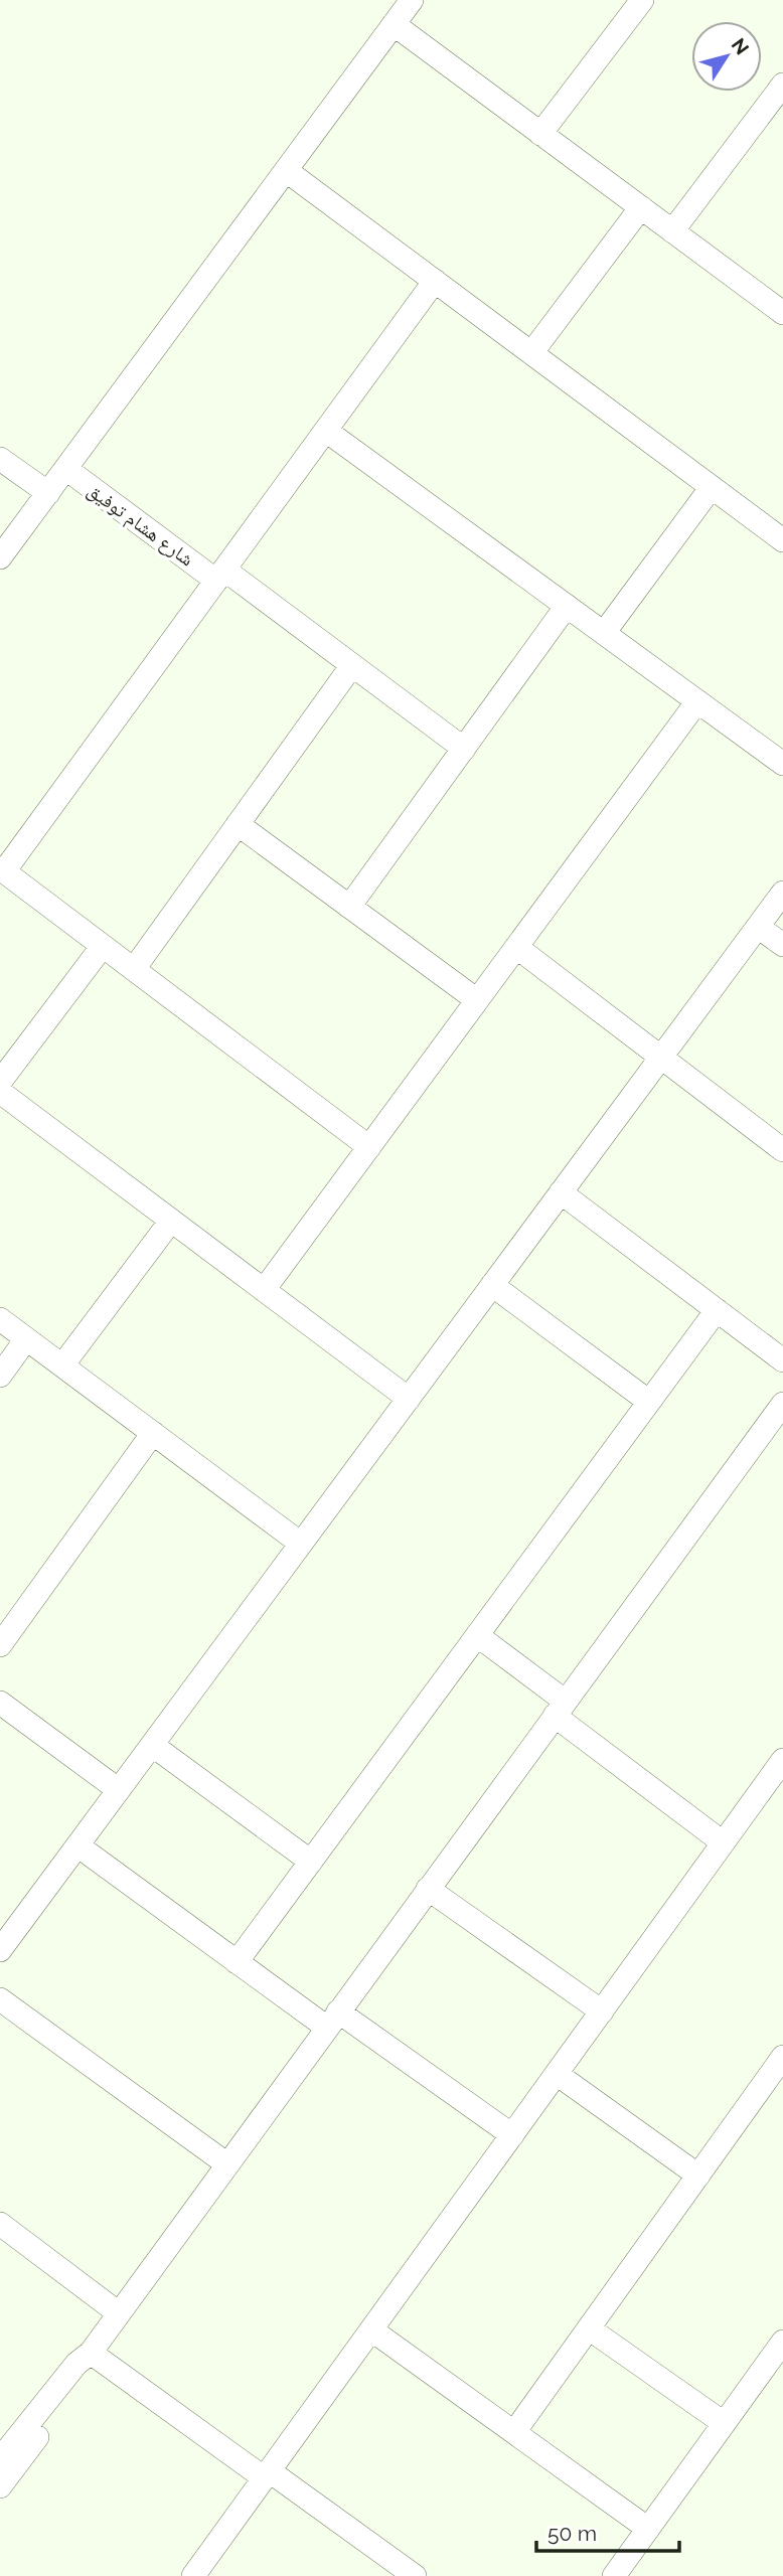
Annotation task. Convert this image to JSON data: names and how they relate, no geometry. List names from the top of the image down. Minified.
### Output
{"streets":{"street":["شارع هشام توفيق"]},"scale_bar":"50 m","north":"top right"}
